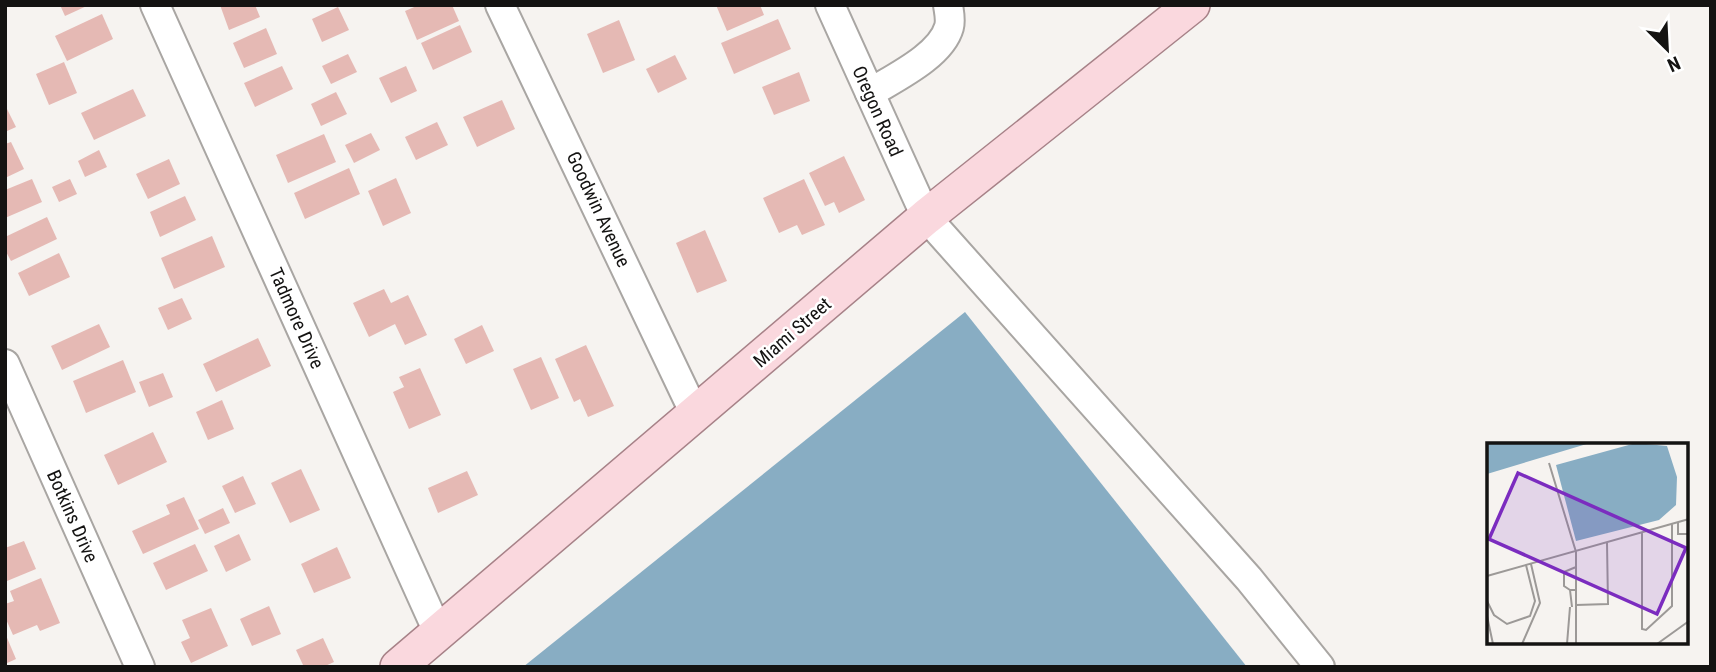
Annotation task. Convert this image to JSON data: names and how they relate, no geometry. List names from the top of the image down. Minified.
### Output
{"streets":{"main road":["Miami Street"],"street":["Oregon Road","Goodwin Avenue","Tadmore Drive","Botkins Drive"]},"crossings":[["Oregon Road","Miami Street"],["Goodwin Avenue","Miami Street"],["Tadmore Drive","Miami Street"]],"north":"bottom right"}
